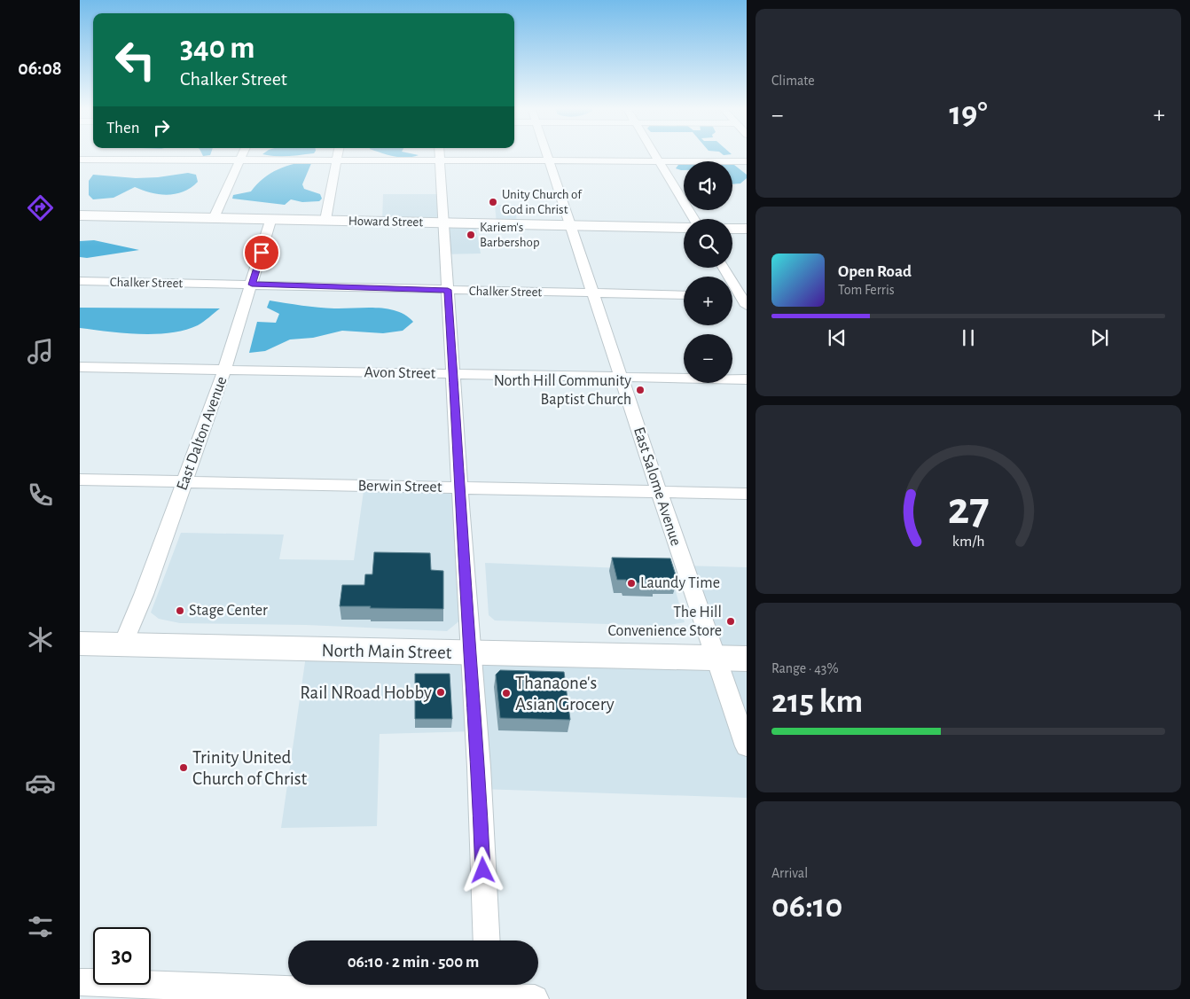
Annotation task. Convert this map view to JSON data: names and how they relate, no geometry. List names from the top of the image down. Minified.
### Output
{"streets":{"main road":["Howard Street","North Main Street"],"street":["Chalker Street","Avon Street","East Dalton Avenue","Berwin Street","East Salome Avenue"]},"crossings":[["Howard Street","East Dalton Avenue"],["Howard Street","East Salome Avenue"],["Chalker Street","East Dalton Avenue"],["Chalker Street","East Salome Avenue"],["Avon Street","East Dalton Avenue"],["Avon Street","East Salome Avenue"],["East Dalton Avenue","Berwin Street"],["East Dalton Avenue","North Main Street"],["Berwin Street","East Salome Avenue"],["East Salome Avenue","North Main Street"]],"places":["Unity Church of God in Christ","Kariem's Barbershop","North Hill Community Baptist Church","Laundy Time","Stage Center","The Hill Convenience Store","Rail NRoad Hobby","Thanaone's Asian Grocery","Trinity United Church of Christ"],"page":{"tabs":"06:08","tile":["Climate",["Range · 43%","215 km"],["Arrival","06:10"]],"turn":["340 m","Chalker Street"],"heat":["−","19°","+"],"then":"Then","map_buttons":["+","−"],"song":["Open Road","Tom Ferris"],"limit":"30","trip":"06:10 · 2 min · 500 m","gauge":["27","km/h"]}}
